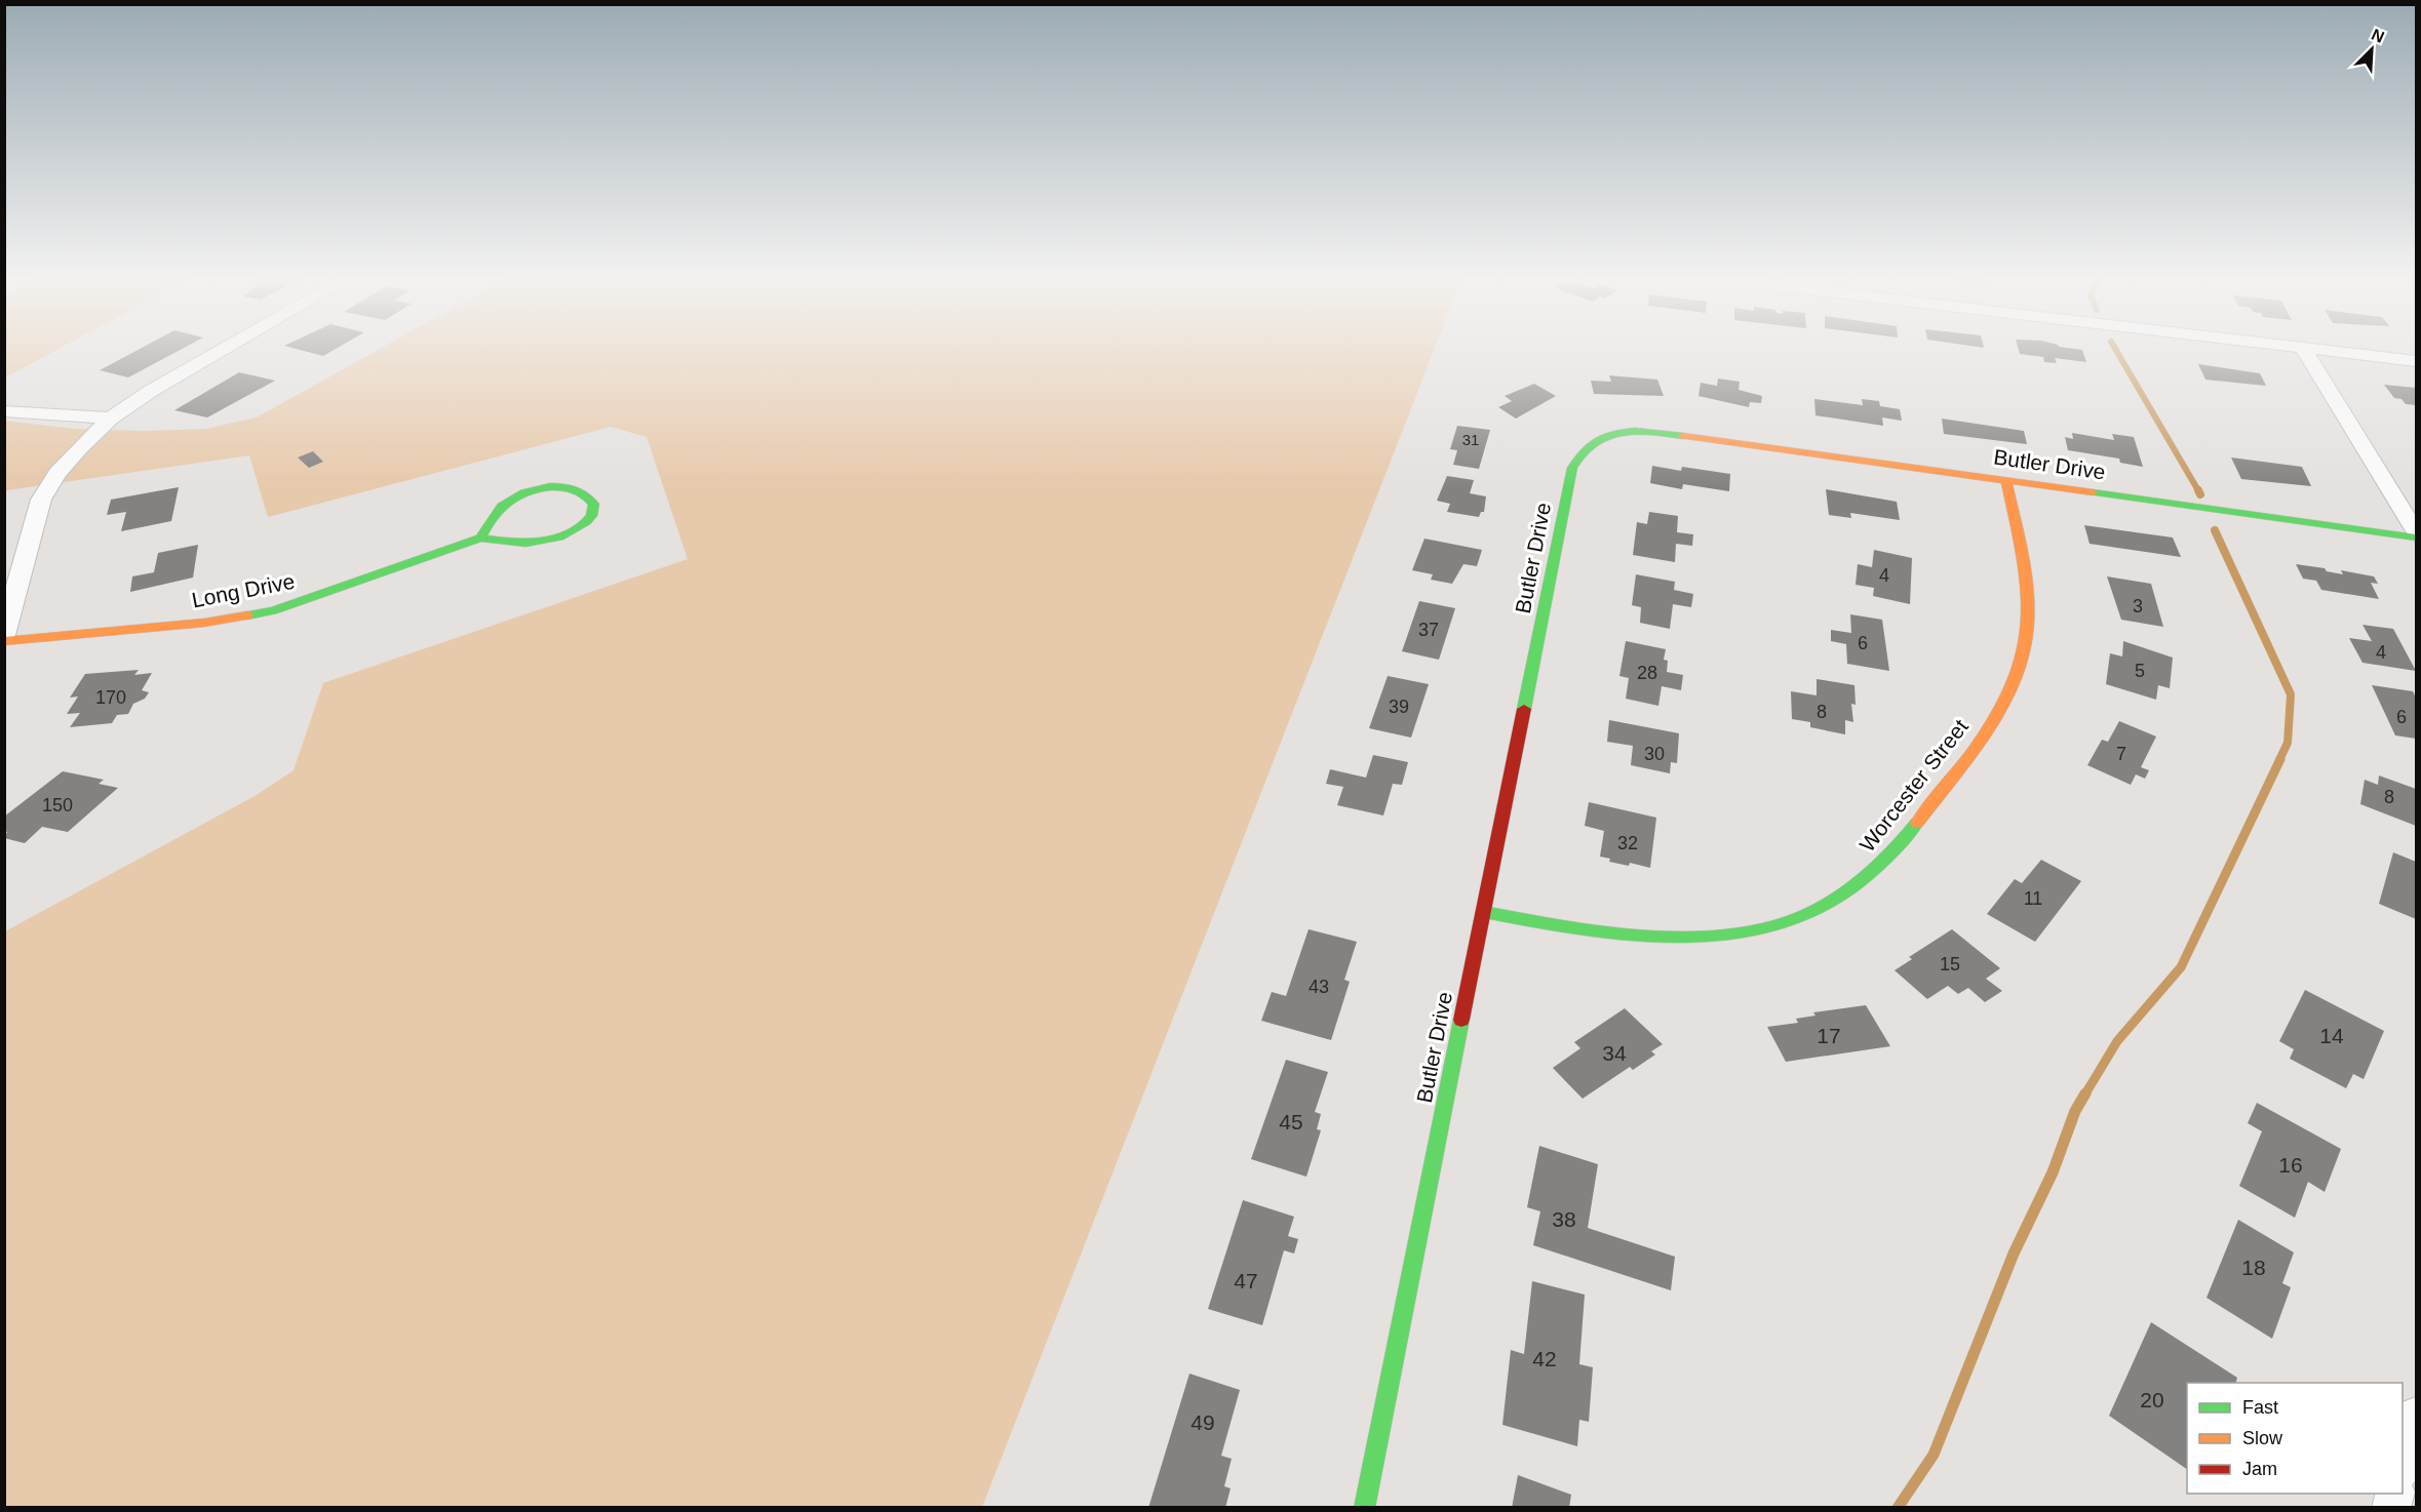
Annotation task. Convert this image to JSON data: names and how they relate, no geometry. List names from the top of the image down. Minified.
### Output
{"streets":{"street":["Butler Drive","Long Drive","Worcester Street"]},"crossings":[["Butler Drive","Worcester Street"]],"house_numbers":["31","4","3","37","6","4","5","28","170","39","8","6","30","7","8","150","32","11","15","43","17","14","34","45","16","38","18","47","42","20","49"],"legend":["Fast","Slow","Jam"],"north":"top right"}
